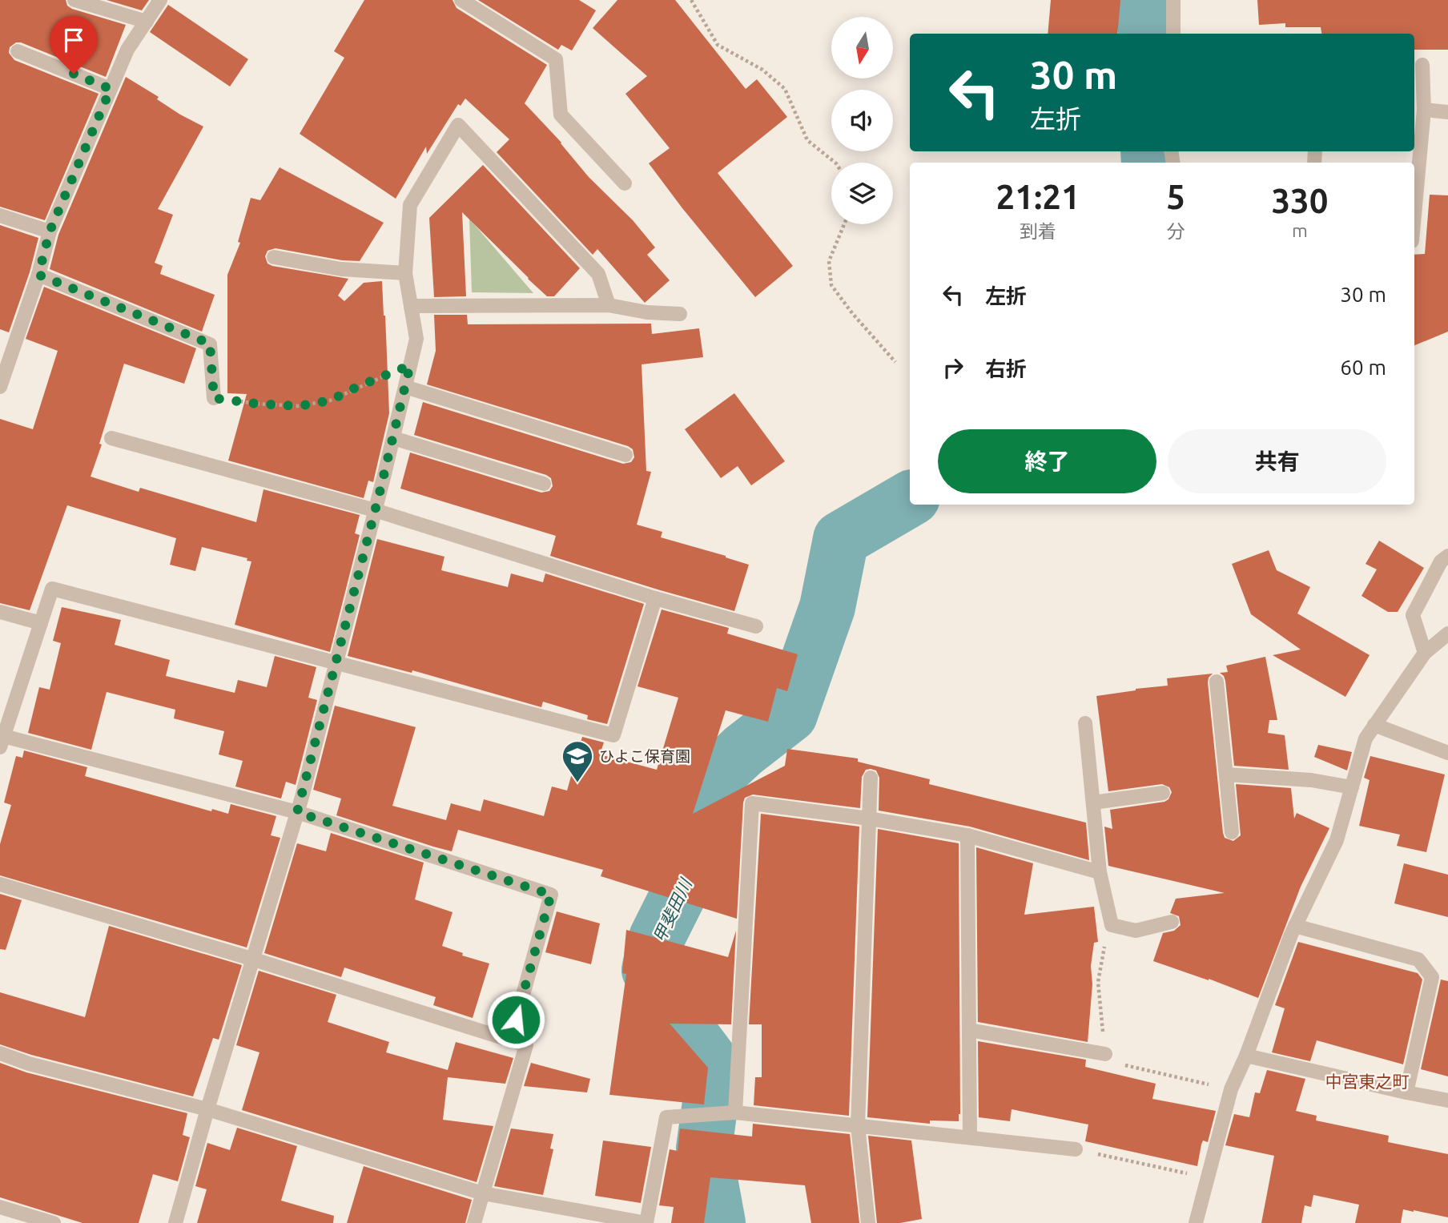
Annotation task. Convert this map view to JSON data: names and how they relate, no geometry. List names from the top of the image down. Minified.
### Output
{"districts":["中宮東之町"],"water":["甲斐田川"],"places":{"school or university":["ひよこ保育園"]},"north":"bottom","page":{"turn":["30 m","左折"],"eta":["21:21","到着","5","分","330","m"],"list":[{"name":"左折","value":"30 m"},{"name":"右折","value":"60 m"}],"buttons":["終了","共有"]}}
